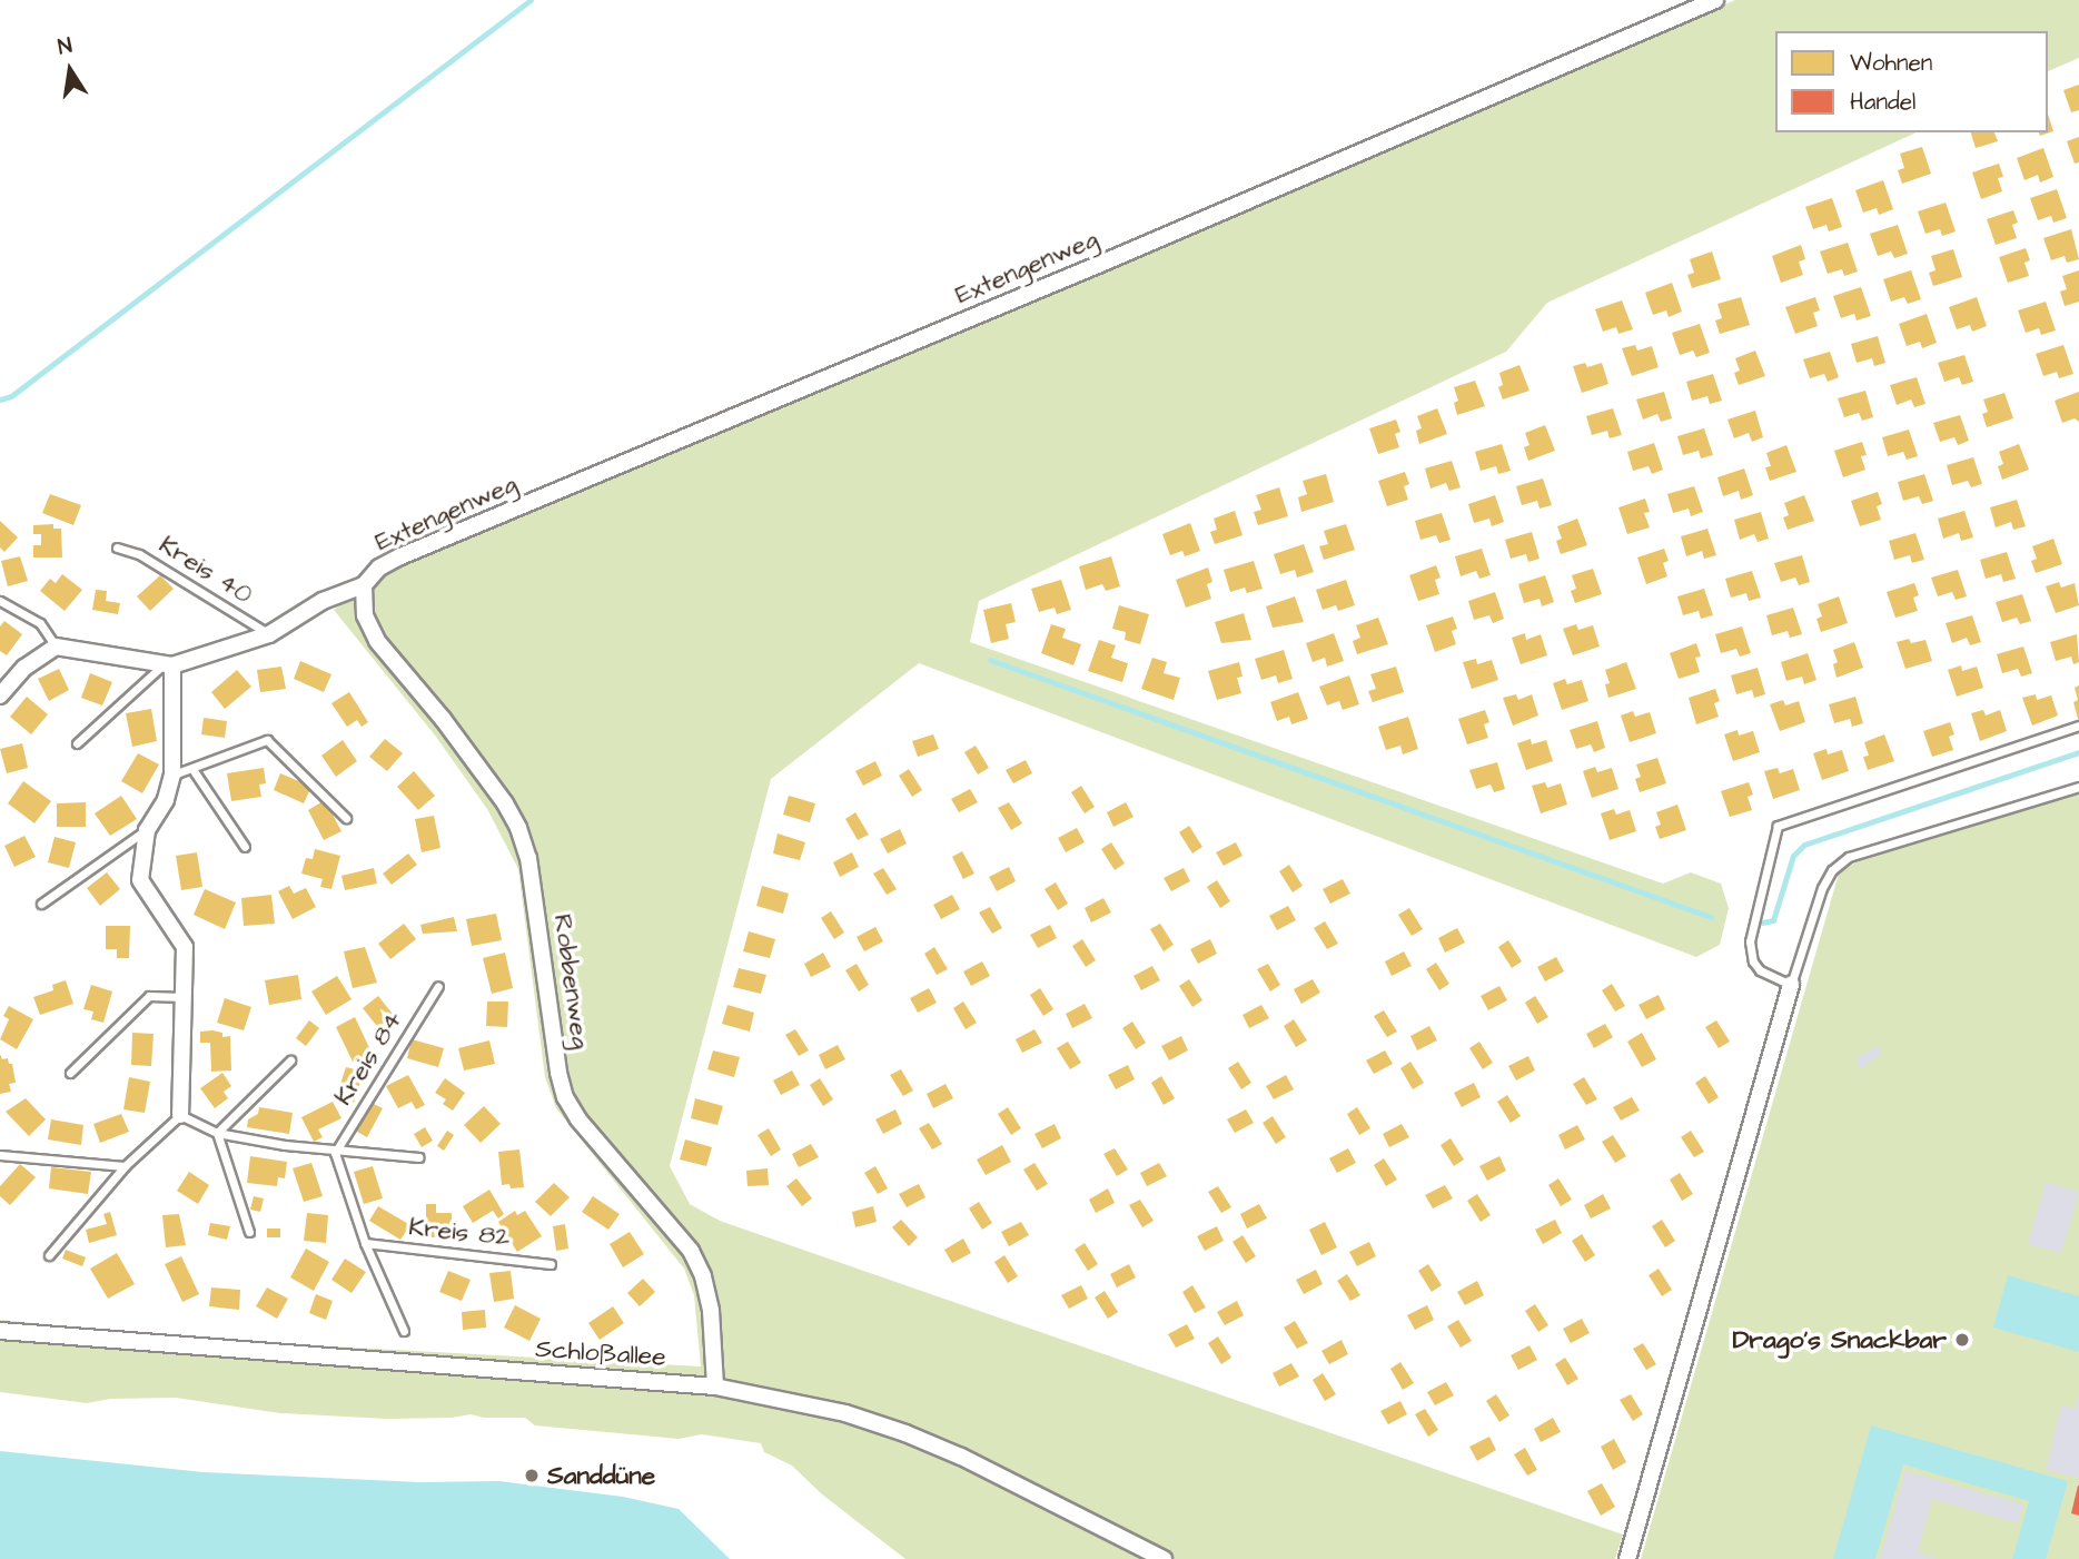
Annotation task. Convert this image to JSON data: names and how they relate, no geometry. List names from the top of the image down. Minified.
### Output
{"streets":{"street":["Extengenweg","Robbenweg","Schloßallee"],"lane":["Kreis 40","Kreis 84","Kreis 82"]},"crossings":[["Extengenweg","Kreis 40"],["Extengenweg","Robbenweg"],["Robbenweg","Schloßallee"]],"places":["Drago's Snackbar","Sanddüne"],"legend":["Wohnen","Handel"],"north":"top"}
